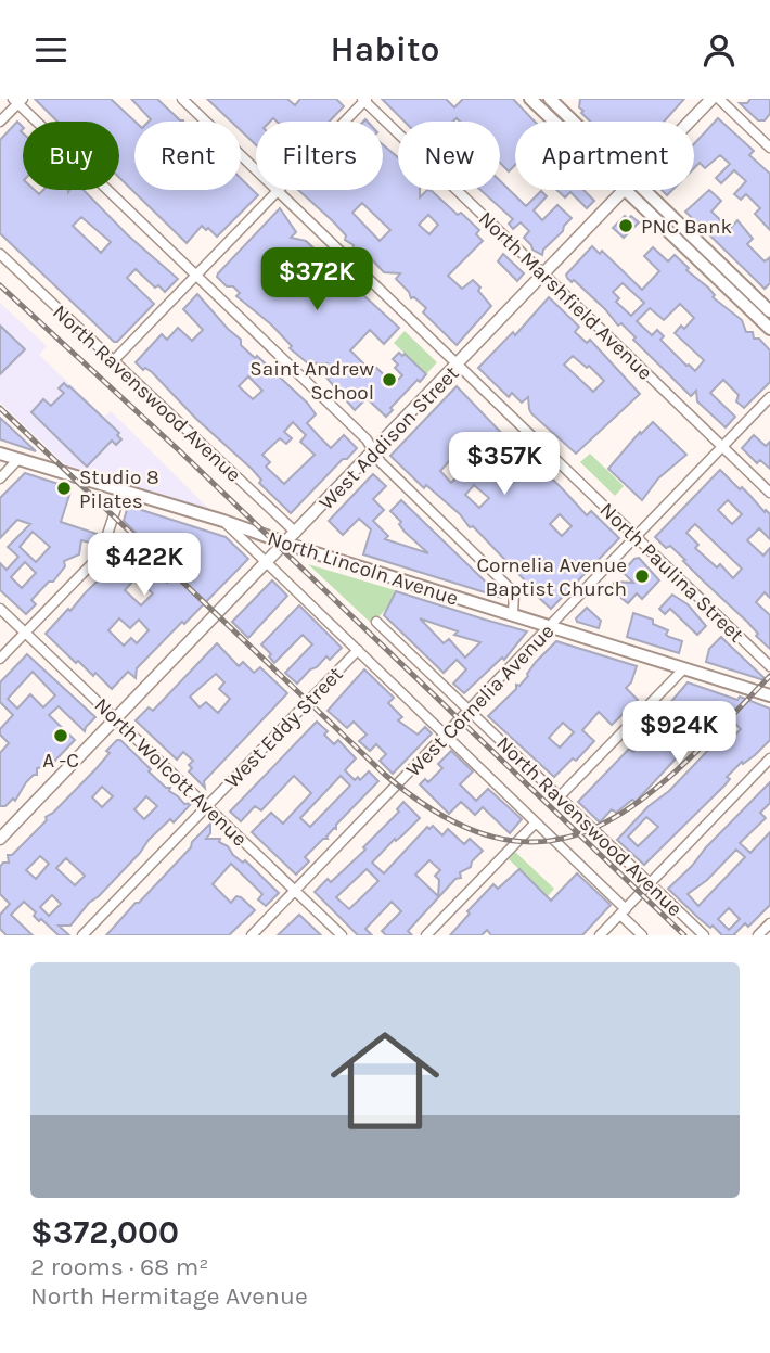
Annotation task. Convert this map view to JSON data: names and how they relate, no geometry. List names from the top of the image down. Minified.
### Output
{"streets":{"main road":["North Lincoln Avenue"],"street":["North Marshfield Avenue","North Ravenswood Avenue","West Addison Street","North Paulina Street","West Cornelia Avenue","West Eddy Street","North Wolcott Avenue"]},"crossings":[["North Marshfield Avenue","West Addison Street"],["North Marshfield Avenue","West Cornelia Avenue"],["North Ravenswood Avenue","West Addison Street"],["North Ravenswood Avenue","North Lincoln Avenue"],["North Ravenswood Avenue","West Cornelia Avenue"],["North Ravenswood Avenue","West Eddy Street"],["West Addison Street","North Lincoln Avenue"],["West Addison Street","North Paulina Street"],["West Addison Street","North Wolcott Avenue"],["North Lincoln Avenue","West Cornelia Avenue"],["North Paulina Street","West Cornelia Avenue"],["West Cornelia Avenue","North Wolcott Avenue"],["West Eddy Street","North Wolcott Avenue"]],"places":["PNC Bank","Saint Andrew School","Studio 8 Pilates","Cornelia Avenue Baptist Church","A -C"],"page":{"header":"Habito","chip":["Buy","Rent","Filters","New","Apartment"],"price":["$372K","$357K","$422K","$924K"],"list":[{"name":"$372,000","note":"2 rooms · 68 m² · North Hermitage Avenue"}]}}
